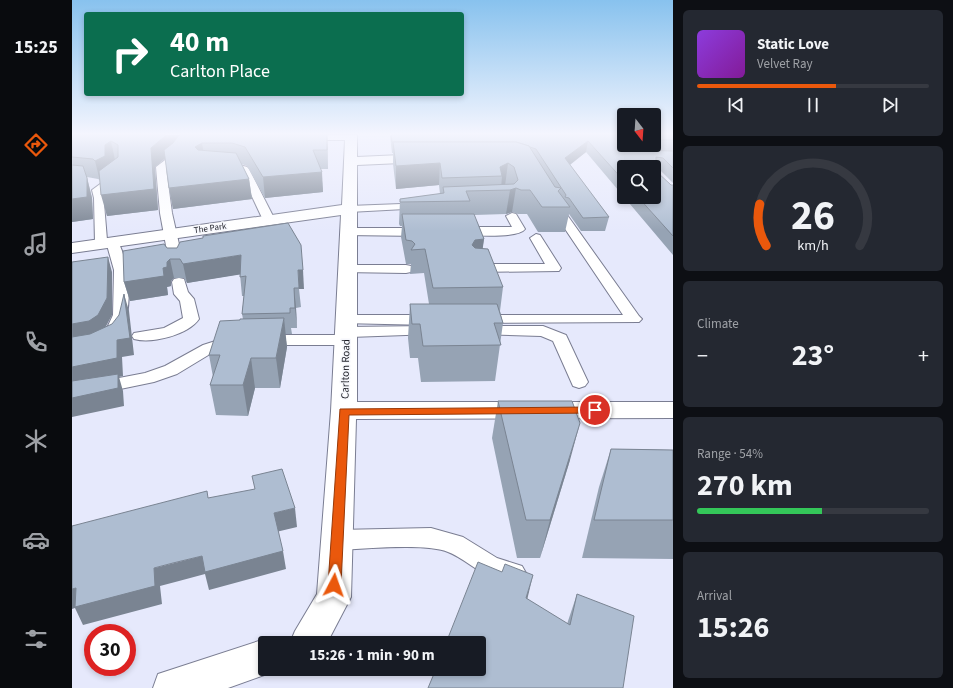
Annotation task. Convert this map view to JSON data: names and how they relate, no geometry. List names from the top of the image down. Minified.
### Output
{"streets":{"street":["The Park","Carlton Road"]},"crossings":[["The Park","Carlton Road"]],"north":"bottom","page":{"tabs":"15:25","turn":["40 m","Carlton Place"],"song":["Static Love","Velvet Ray"],"tile":["Climate",["Range · 54%","270 km"],["Arrival","15:26"]],"heat":["−","23°","+"],"limit":"30","trip":"15:26 · 1 min · 90 m","gauge":["26","km/h"]}}
